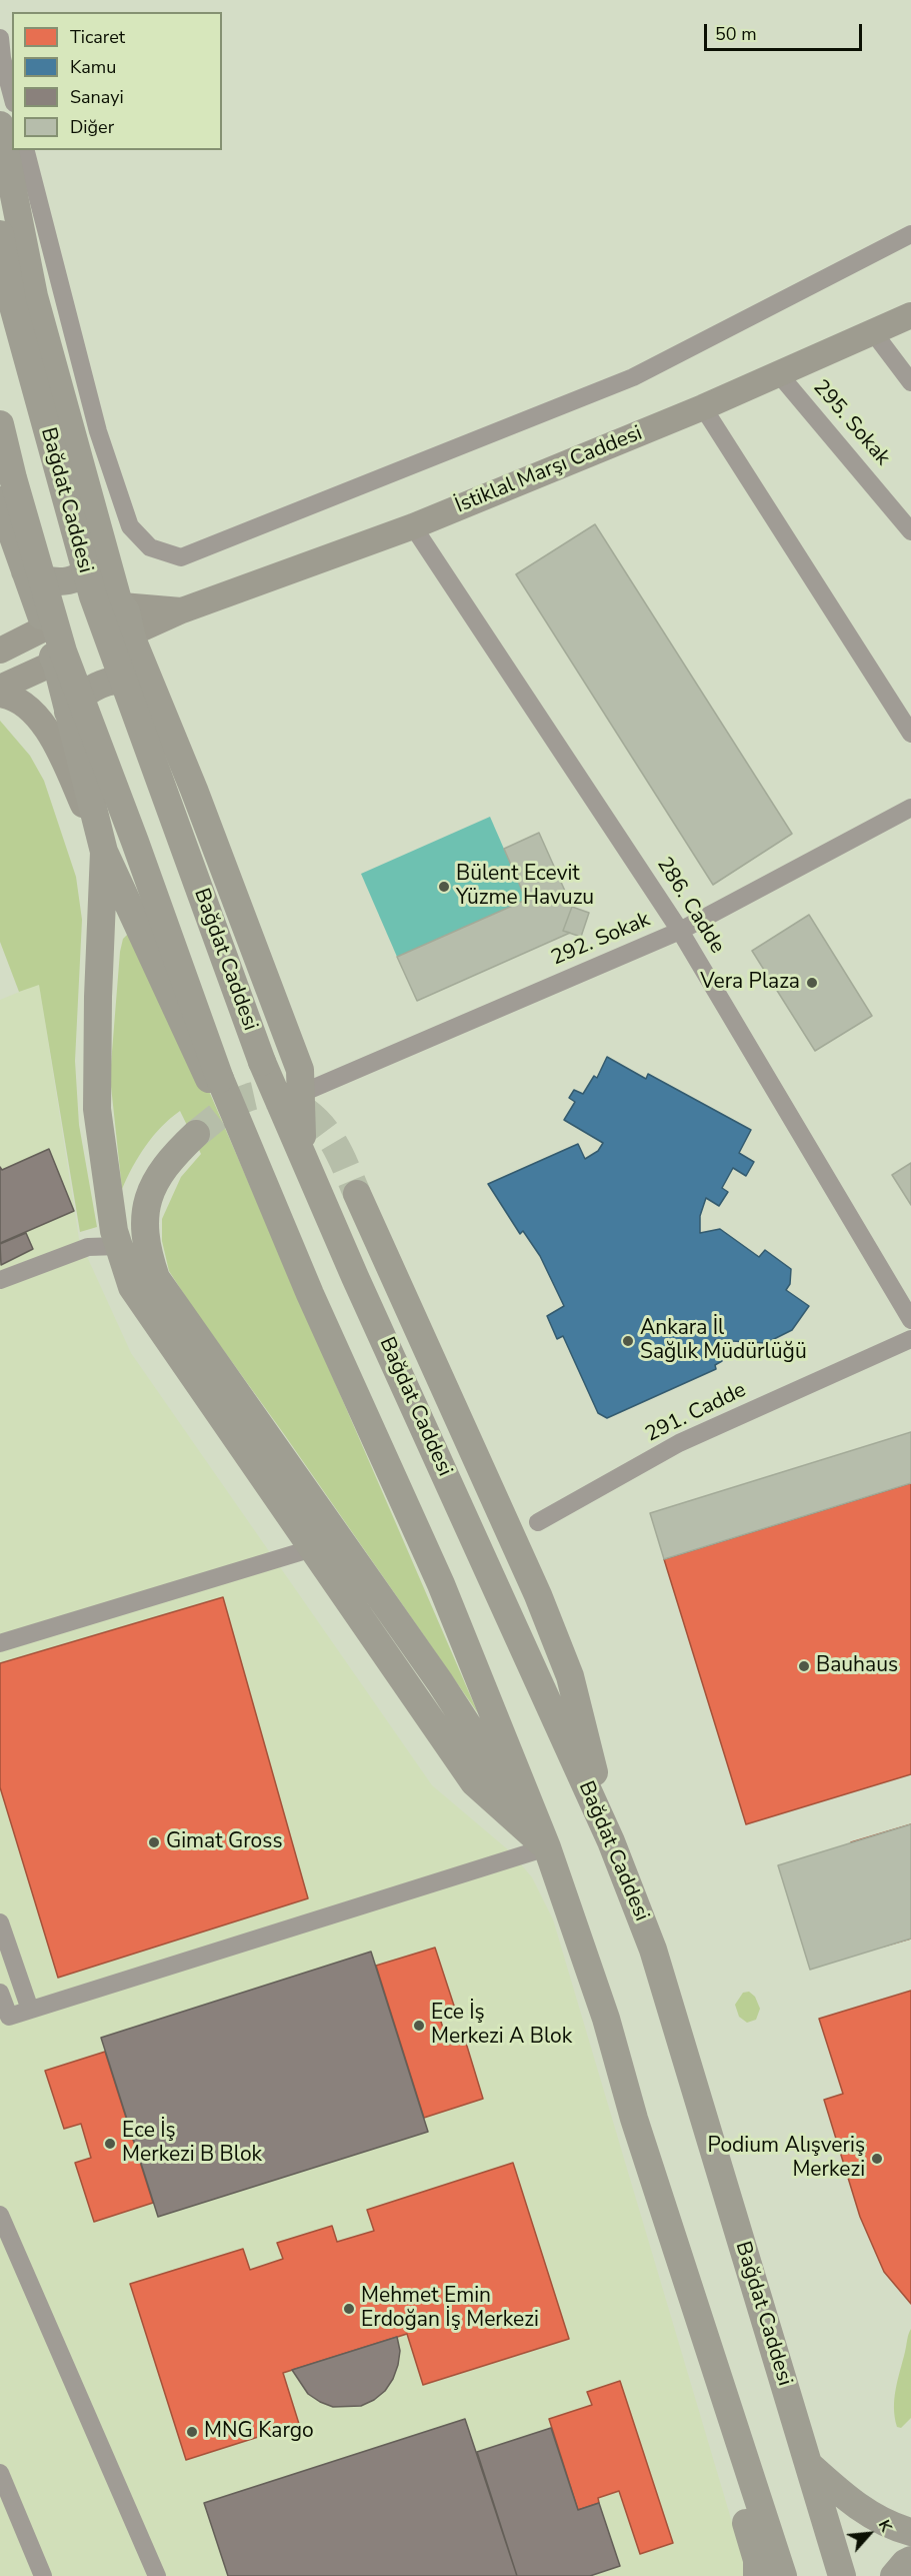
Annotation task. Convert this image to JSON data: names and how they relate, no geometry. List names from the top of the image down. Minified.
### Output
{"streets":{"main road":["İstiklal Marşı Caddesi","Bağdat Caddesi"],"street":["295. Sokak","286. Cadde","292. Sokak","291. Cadde"]},"crossings":[["295. Sokak","İstiklal Marşı Caddesi"],["İstiklal Marşı Caddesi","286. Cadde"],["286. Cadde","292. Sokak"]],"places":["Bülent Ecevit Yüzme Havuzu","Vera Plaza","Ankara İl Sağlık Müdürlüğü","Bauhaus","Gimat Gross","Ece İş Merkezi A Blok","Ece İş Merkezi B Blok","Podium Alışveriş Merkezi","Mehmet Emin Erdoğan İş Merkezi","MNG Kargo"],"legend":["Ticaret","Kamu","Sanayi","Diğer"],"scale_bar":"50 m","north":"top right"}
